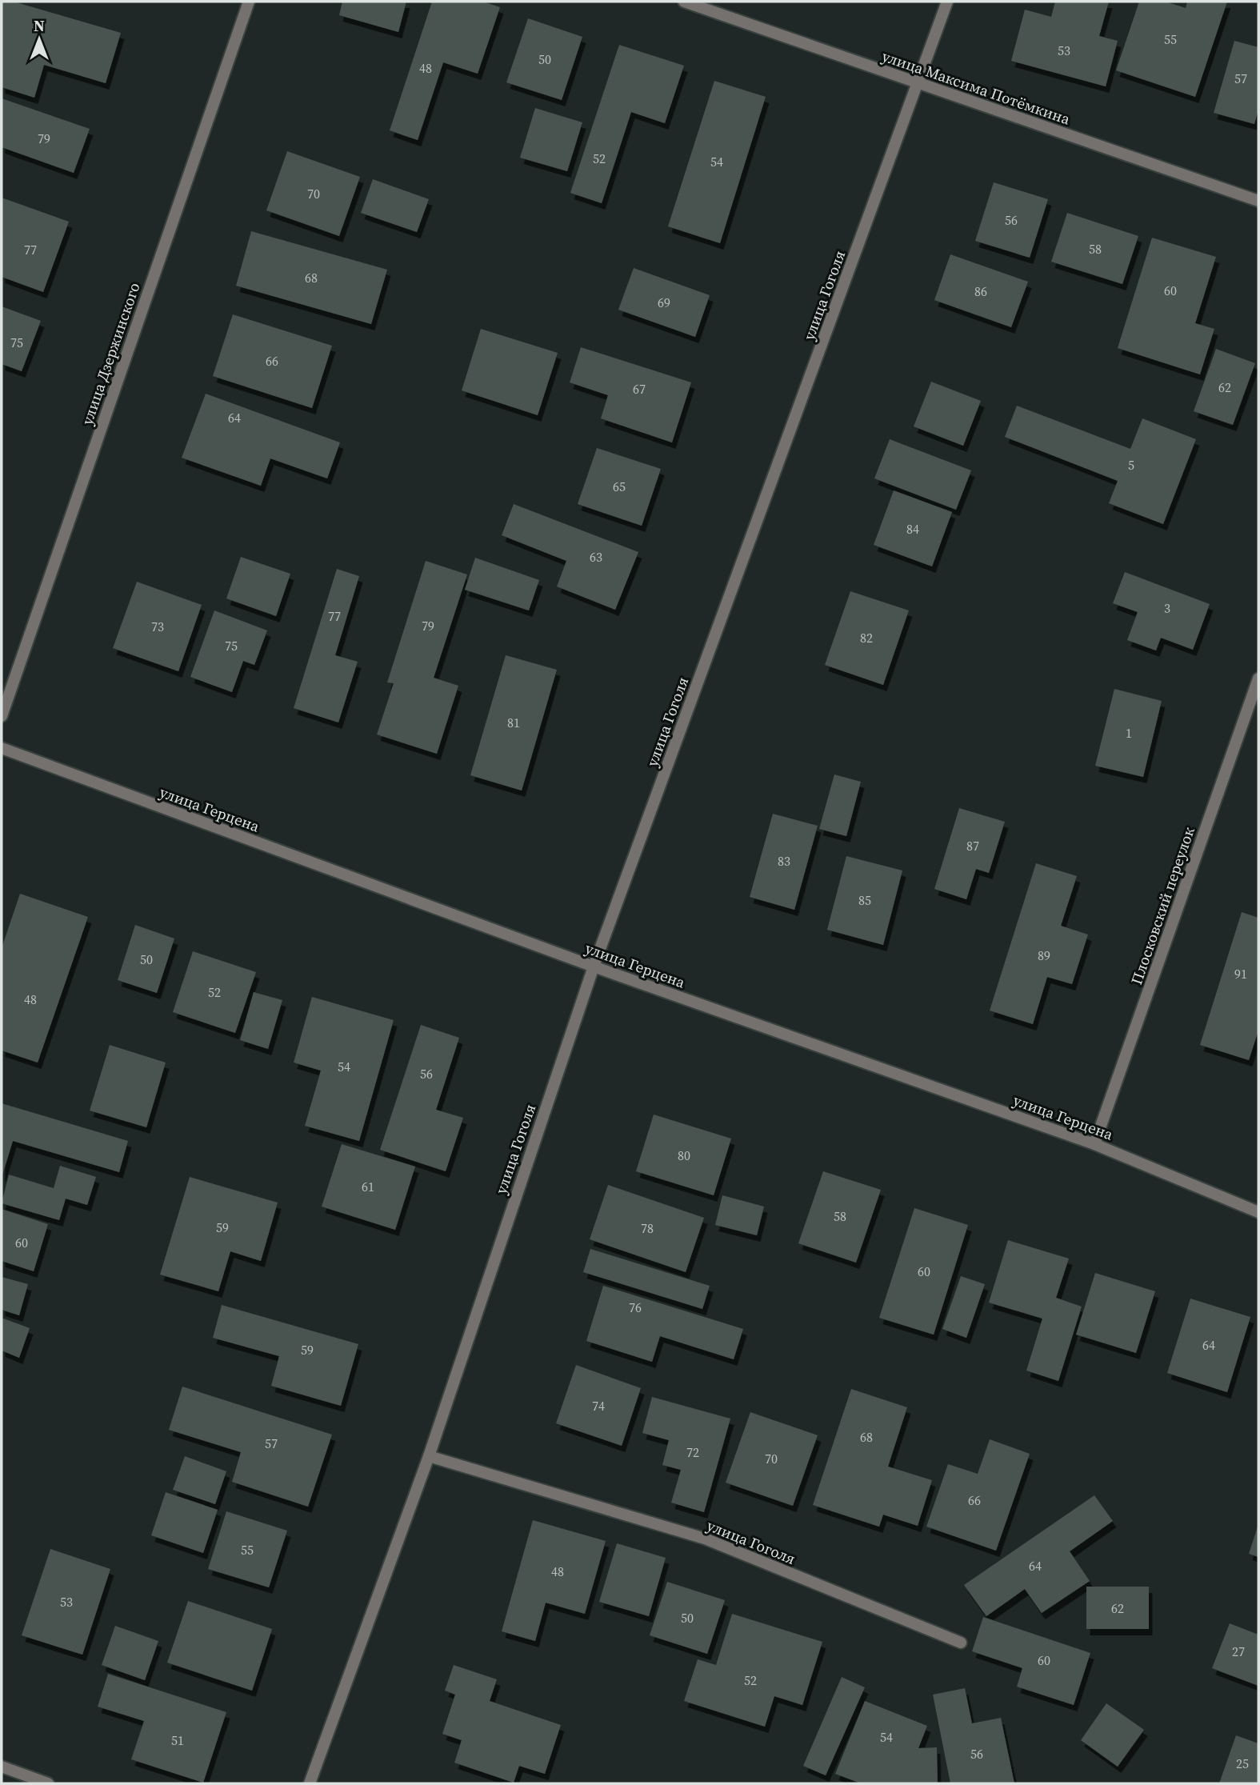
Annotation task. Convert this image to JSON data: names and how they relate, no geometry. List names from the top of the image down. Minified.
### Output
{"streets":{"street":["улица Максима Потёмкина","улица Гоголя","улица Дзержинского","улица Герцена","Плосковский переулок"]},"crossings":[["улица Максима Потёмкина","улица Гоголя"],["улица Гоголя","улица Герцена"],["улица Герцена","Плосковский переулок"]],"house_numbers":["55","53","50","48","57","79","52","54","70","56","58","77","68","60","86","69","75","66","62","67","64","5","65","84","63","3","77","79","73","82","75","81","1","87","83","85","89","50","91","52","48","54","56","80","61","58","59","78","60","60","76","64","59","74","68","57","72","70","66","55","64","48","53","62","50","27","60","52","54","51","56","25"],"north":"top"}
